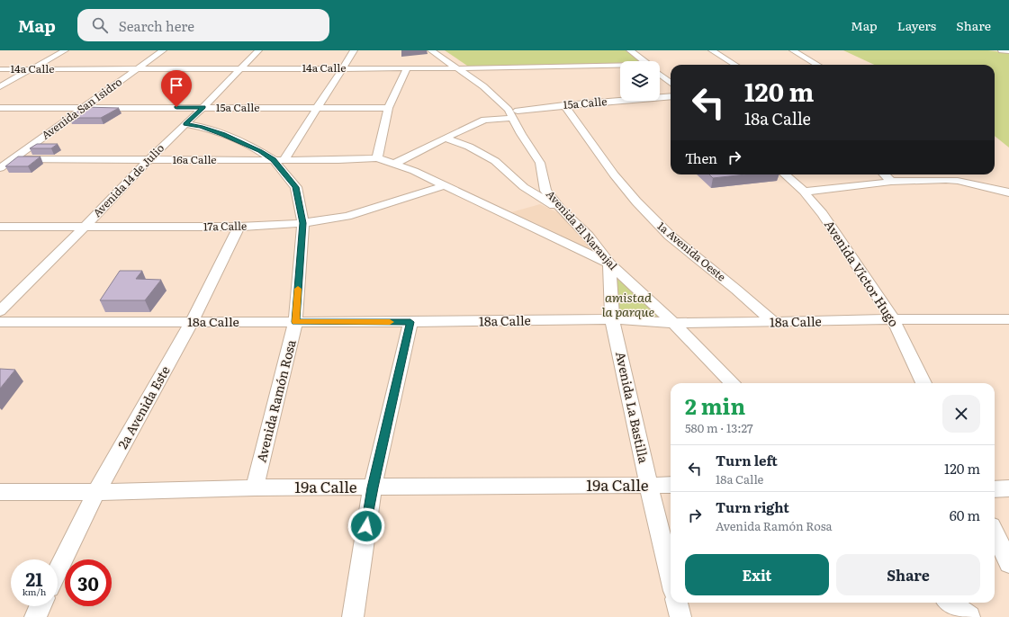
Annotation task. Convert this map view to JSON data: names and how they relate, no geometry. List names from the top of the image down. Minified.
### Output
{"streets":{"street":["14a Calle","15a Calle","Avenida San Isidro","16a Calle","Avenida 14 de Julio","17a Calle","Avenida El Naranjal","1a Avenida Oeste","Avenida Víctor Hugo","18a Calle","Avenida Ramón Rosa","2a Avenida Este","Avenida La Bastilla","19a Calle"]},"crossings":[["14a Calle","Avenida San Isidro"],["14a Calle","Avenida 14 de Julio"],["14a Calle","Avenida El Naranjal"],["15a Calle","Avenida San Isidro"],["15a Calle","Avenida 14 de Julio"],["15a Calle","Avenida El Naranjal"],["15a Calle","1a Avenida Oeste"],["Avenida San Isidro","16a Calle"],["16a Calle","Avenida 14 de Julio"],["16a Calle","Avenida Ramón Rosa"],["Avenida 14 de Julio","17a Calle"],["Avenida 14 de Julio","Avenida Ramón Rosa"],["17a Calle","Avenida Ramón Rosa"],["17a Calle","2a Avenida Este"],["Avenida El Naranjal","18a Calle"],["Avenida El Naranjal","Avenida La Bastilla"],["1a Avenida Oeste","18a Calle"],["Avenida Víctor Hugo","18a Calle"],["18a Calle","Avenida Ramón Rosa"],["18a Calle","2a Avenida Este"],["18a Calle","Avenida La Bastilla"],["Avenida Ramón Rosa","19a Calle"],["2a Avenida Este","19a Calle"],["Avenida La Bastilla","19a Calle"]],"parks":["amistad la parque"],"page":{"header":"Map","search":"Search here","nav":["Map","Layers","Share"],"turn":["120 m","18a Calle"],"then":"Then","heading":["2 min","580 m · 13:27"],"list":[{"name":"Turn left","note":"18a Calle","value":"120 m"},{"name":"Turn right","note":"Avenida Ramón Rosa","value":"60 m"}],"buttons":["Exit","Share"],"speed":"21 km/h","limit":"30"}}
